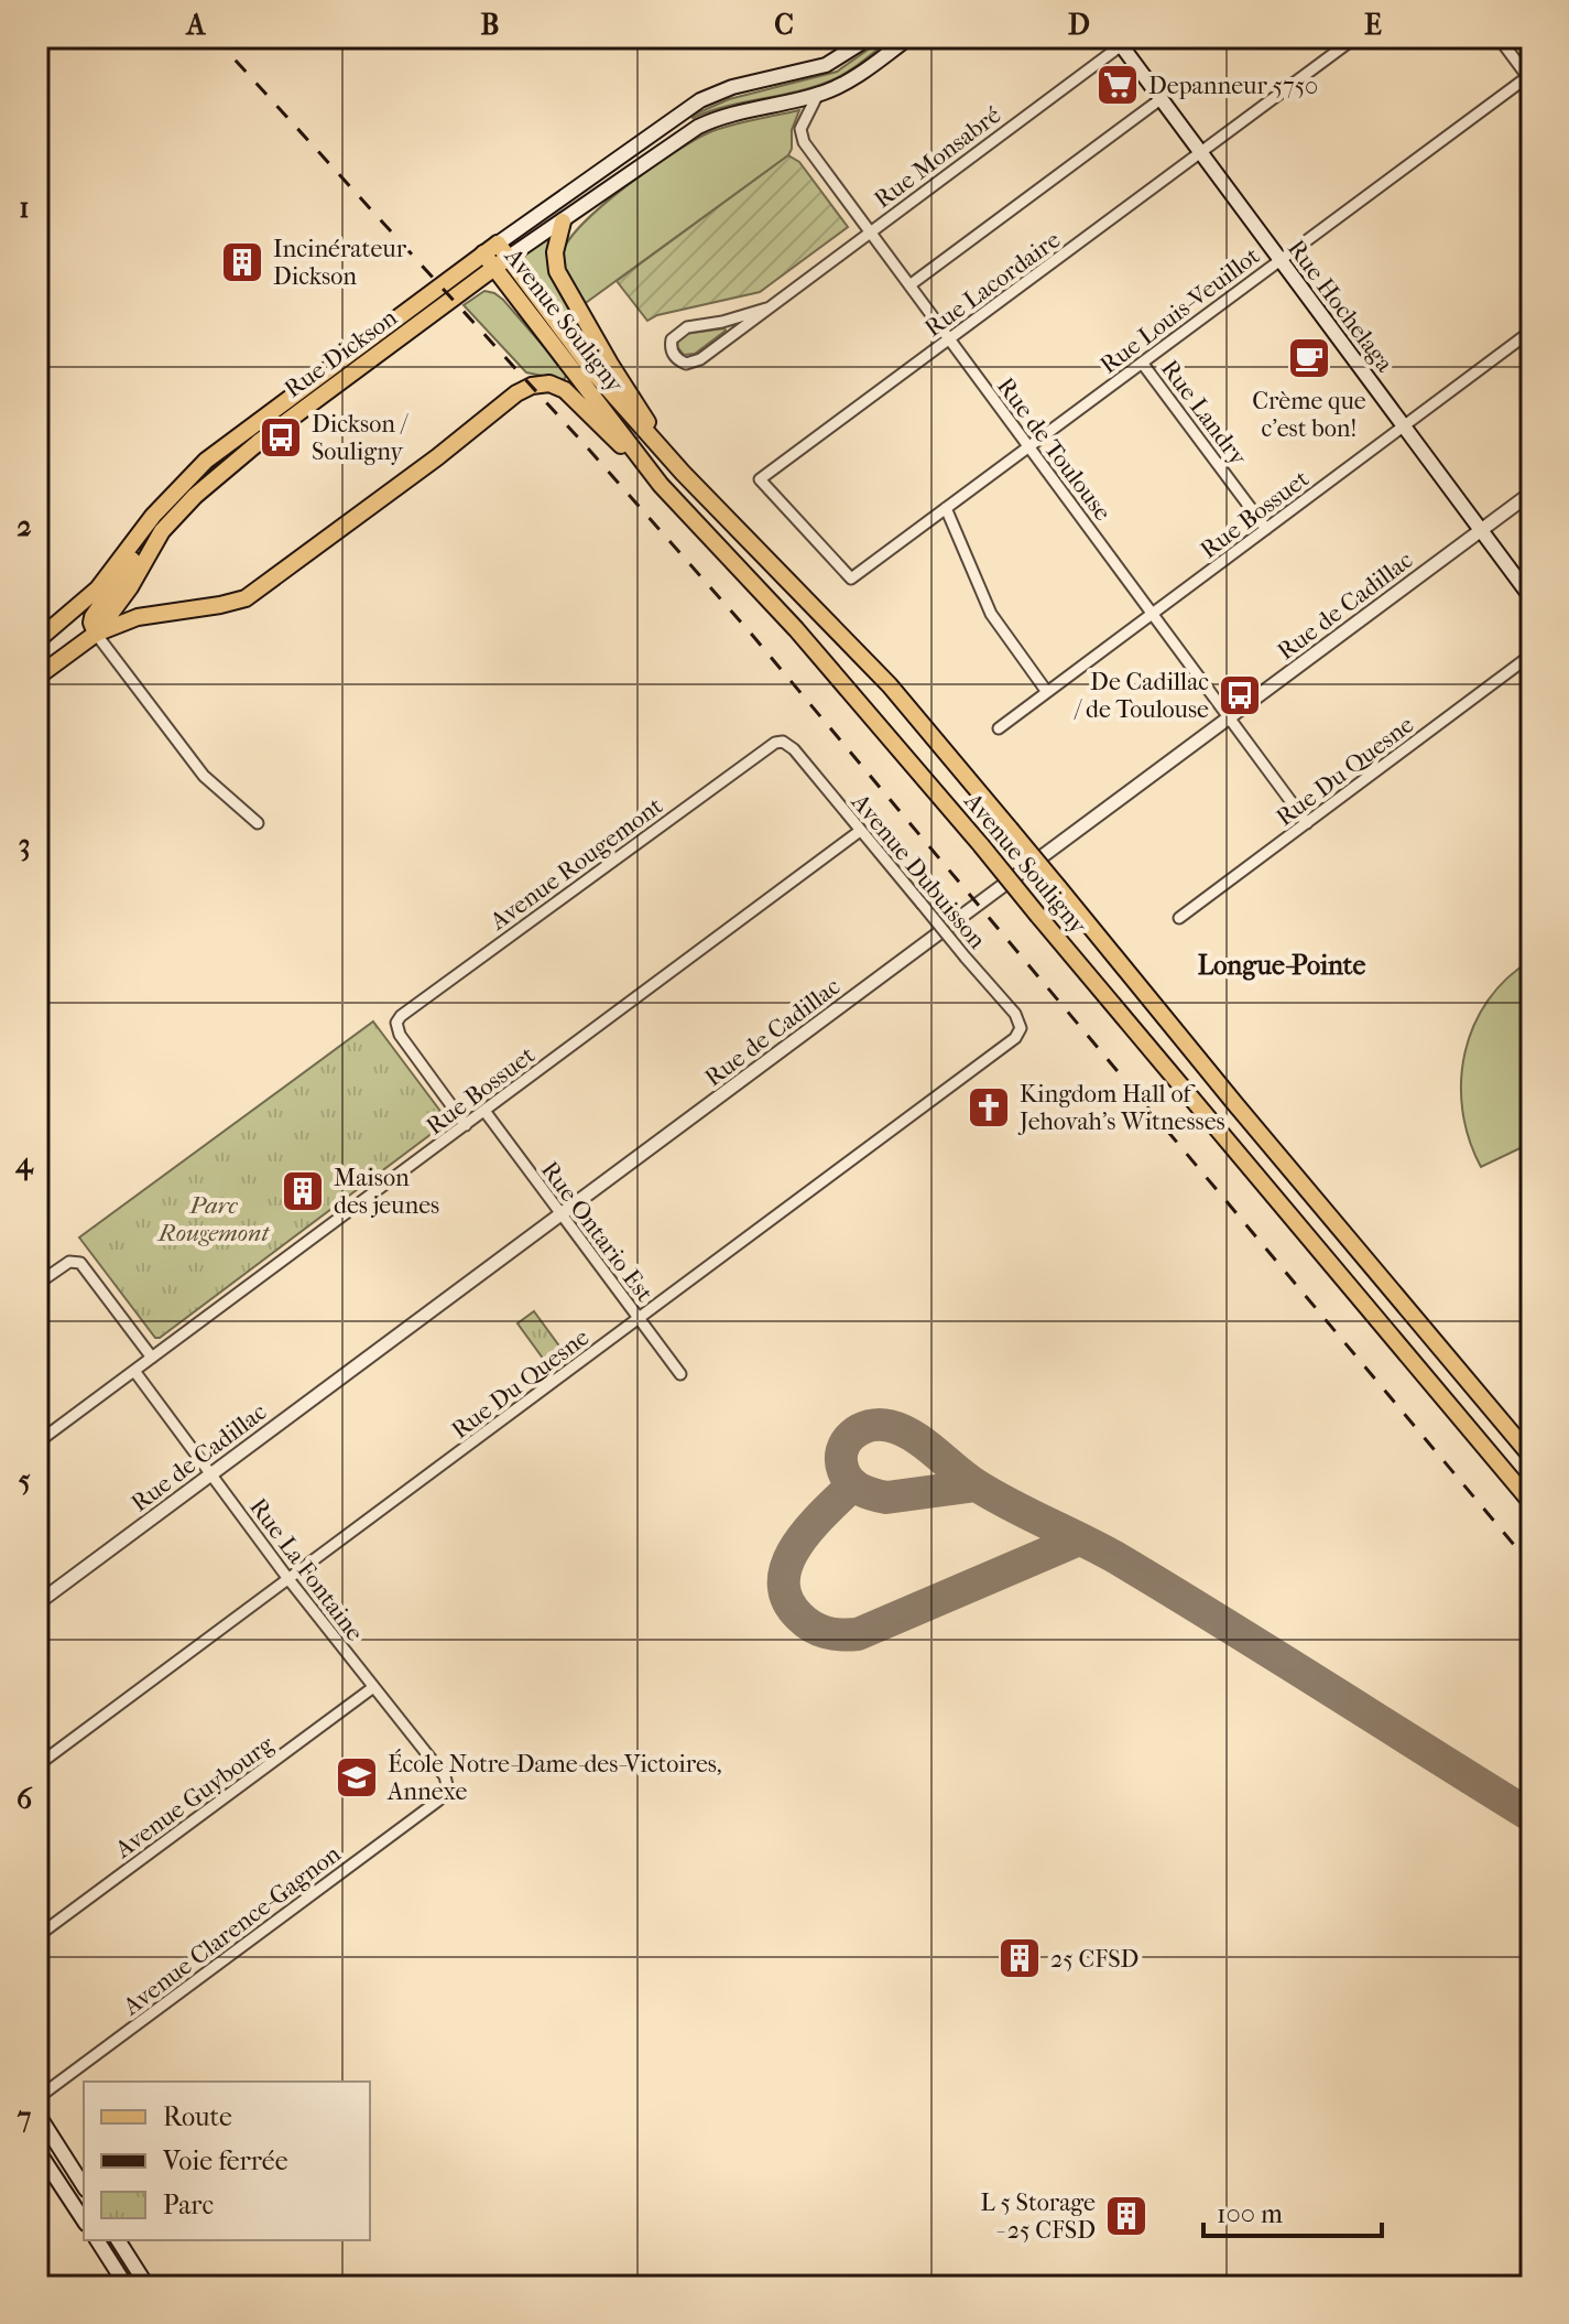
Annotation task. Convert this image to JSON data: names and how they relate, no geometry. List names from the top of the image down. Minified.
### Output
{"streets":{"main road":["Rue Hochelaga","Avenue Souligny","Rue Dickson"],"street":["Rue Monsabré","Rue Lacordaire","Rue Louis-Veuillot","Rue Landry","Rue de Toulouse","Rue Bossuet","Rue de Cadillac","Rue Du Quesne","Avenue Rougemont","Avenue Dubuisson","Rue Ontario Est","Rue La Fontaine","Avenue Guybourg","Avenue Clarence-Gagnon"]},"crossings":[["Rue Monsabré","Rue Hochelaga"],["Rue Monsabré","Rue de Toulouse"],["Rue Lacordaire","Rue Hochelaga"],["Rue Lacordaire","Rue Louis-Veuillot"],["Rue Lacordaire","Rue de Toulouse"],["Rue Hochelaga","Rue Louis-Veuillot"],["Rue Hochelaga","Rue Bossuet"],["Rue Hochelaga","Rue de Cadillac"],["Rue Louis-Veuillot","Rue Landry"],["Rue Louis-Veuillot","Rue de Toulouse"],["Avenue Souligny","Rue Dickson"],["Rue Dickson","Rue de Toulouse"],["Rue Landry","Rue Bossuet"],["Rue de Toulouse","Rue Bossuet"],["Rue de Toulouse","Rue de Cadillac"],["Rue de Toulouse","Rue Du Quesne"],["Rue Bossuet","Avenue Rougemont"],["Rue Bossuet","Avenue Dubuisson"],["Rue Bossuet","Rue Ontario Est"],["Rue Bossuet","Rue La Fontaine"],["Rue de Cadillac","Rue Ontario Est"],["Rue de Cadillac","Rue La Fontaine"],["Rue Du Quesne","Avenue Dubuisson"],["Rue Du Quesne","Rue Ontario Est"],["Rue Du Quesne","Rue La Fontaine"],["Avenue Rougemont","Avenue Dubuisson"],["Rue La Fontaine","Avenue Guybourg"],["Rue La Fontaine","Avenue Clarence-Gagnon"]],"districts":["Longue-Pointe"],"parks":["Parc Rougemont"],"places":{"supermarket":["Depanneur 5750"],"building":["Incinérateur Dickson","Maison des jeunes","25 CFSD","L 5 Storage - 25 CFSD"],"cafe":["Crème que c'est bon!"],"bus stop":["Dickson / Souligny","De Cadillac / de Toulouse"],"church":["Kingdom Hall of Jehovah's Witnesses"],"school or university":["École Notre-Dame-des-Victoires, Annexe"]},"legend":["Route","Voie ferrée","Parc"],"scale_bar":"100 m","grid":{"columns":["A","B","C","D","E"],"rows":["1","2","3","4","5","6","7"]}}
